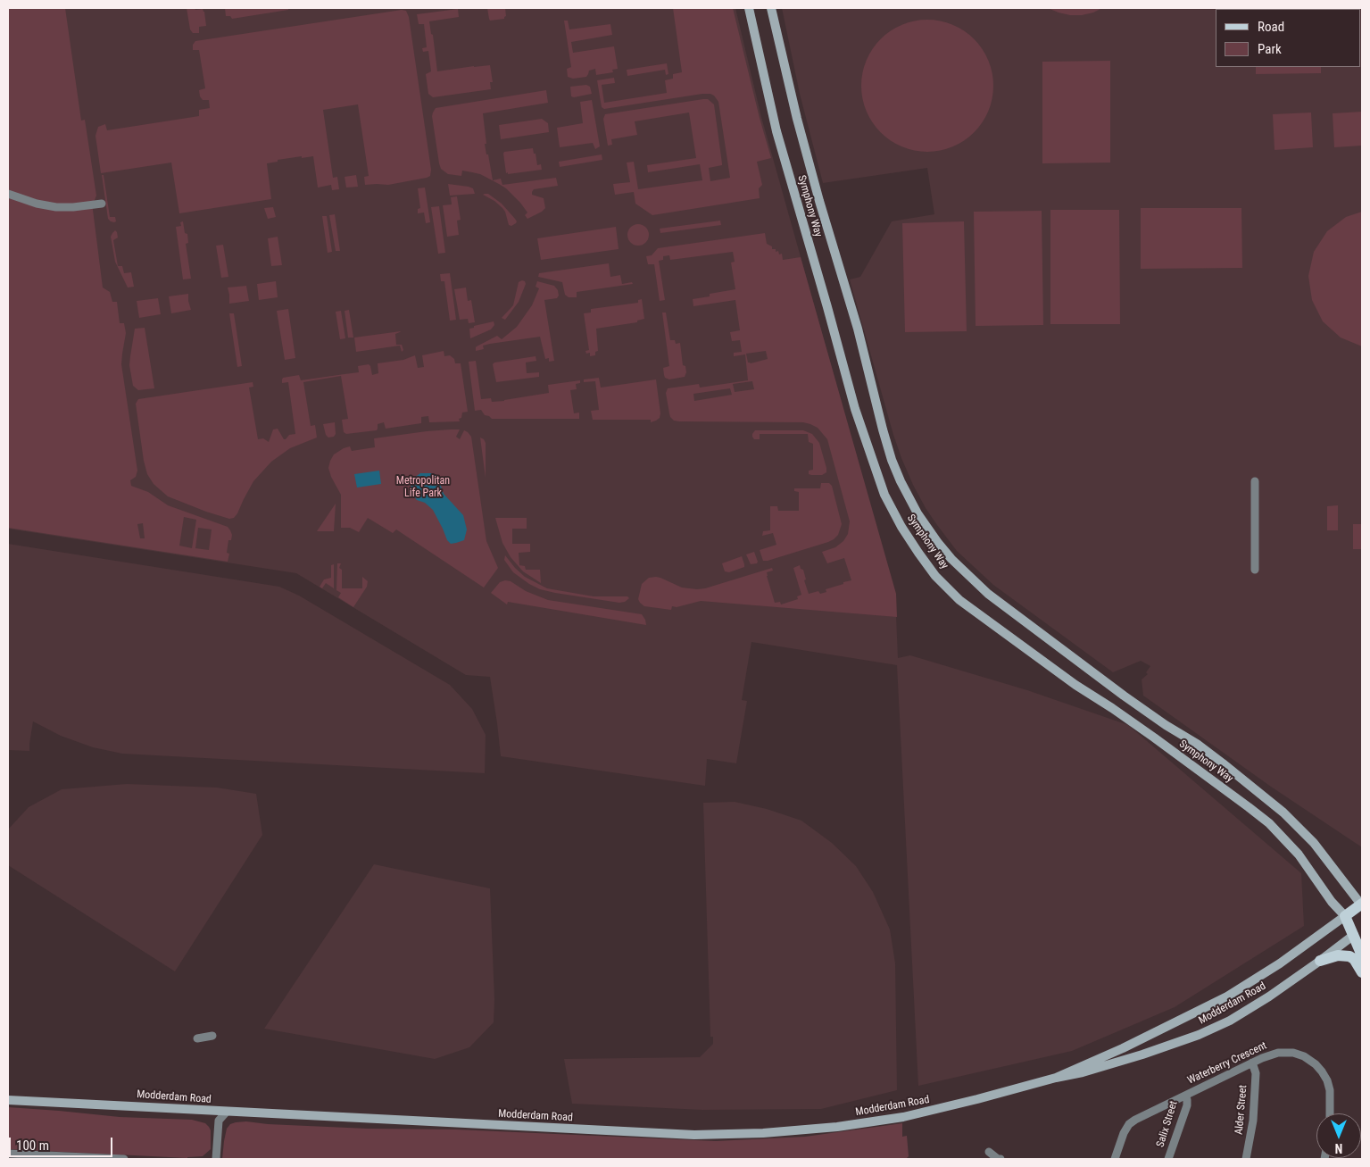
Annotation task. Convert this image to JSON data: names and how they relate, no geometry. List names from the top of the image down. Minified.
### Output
{"streets":{"main road":["Symphony Way","Modderdam Road"],"street":["Waterberry Crescent","Alder Street","Salix Street"]},"crossings":[["Symphony Way","Modderdam Road"],["Waterberry Crescent","Alder Street"],["Waterberry Crescent","Salix Street"]],"parks":["Metropolitan Life Park"],"legend":["Road","Park"],"scale_bar":"100 m","north":"bottom"}
